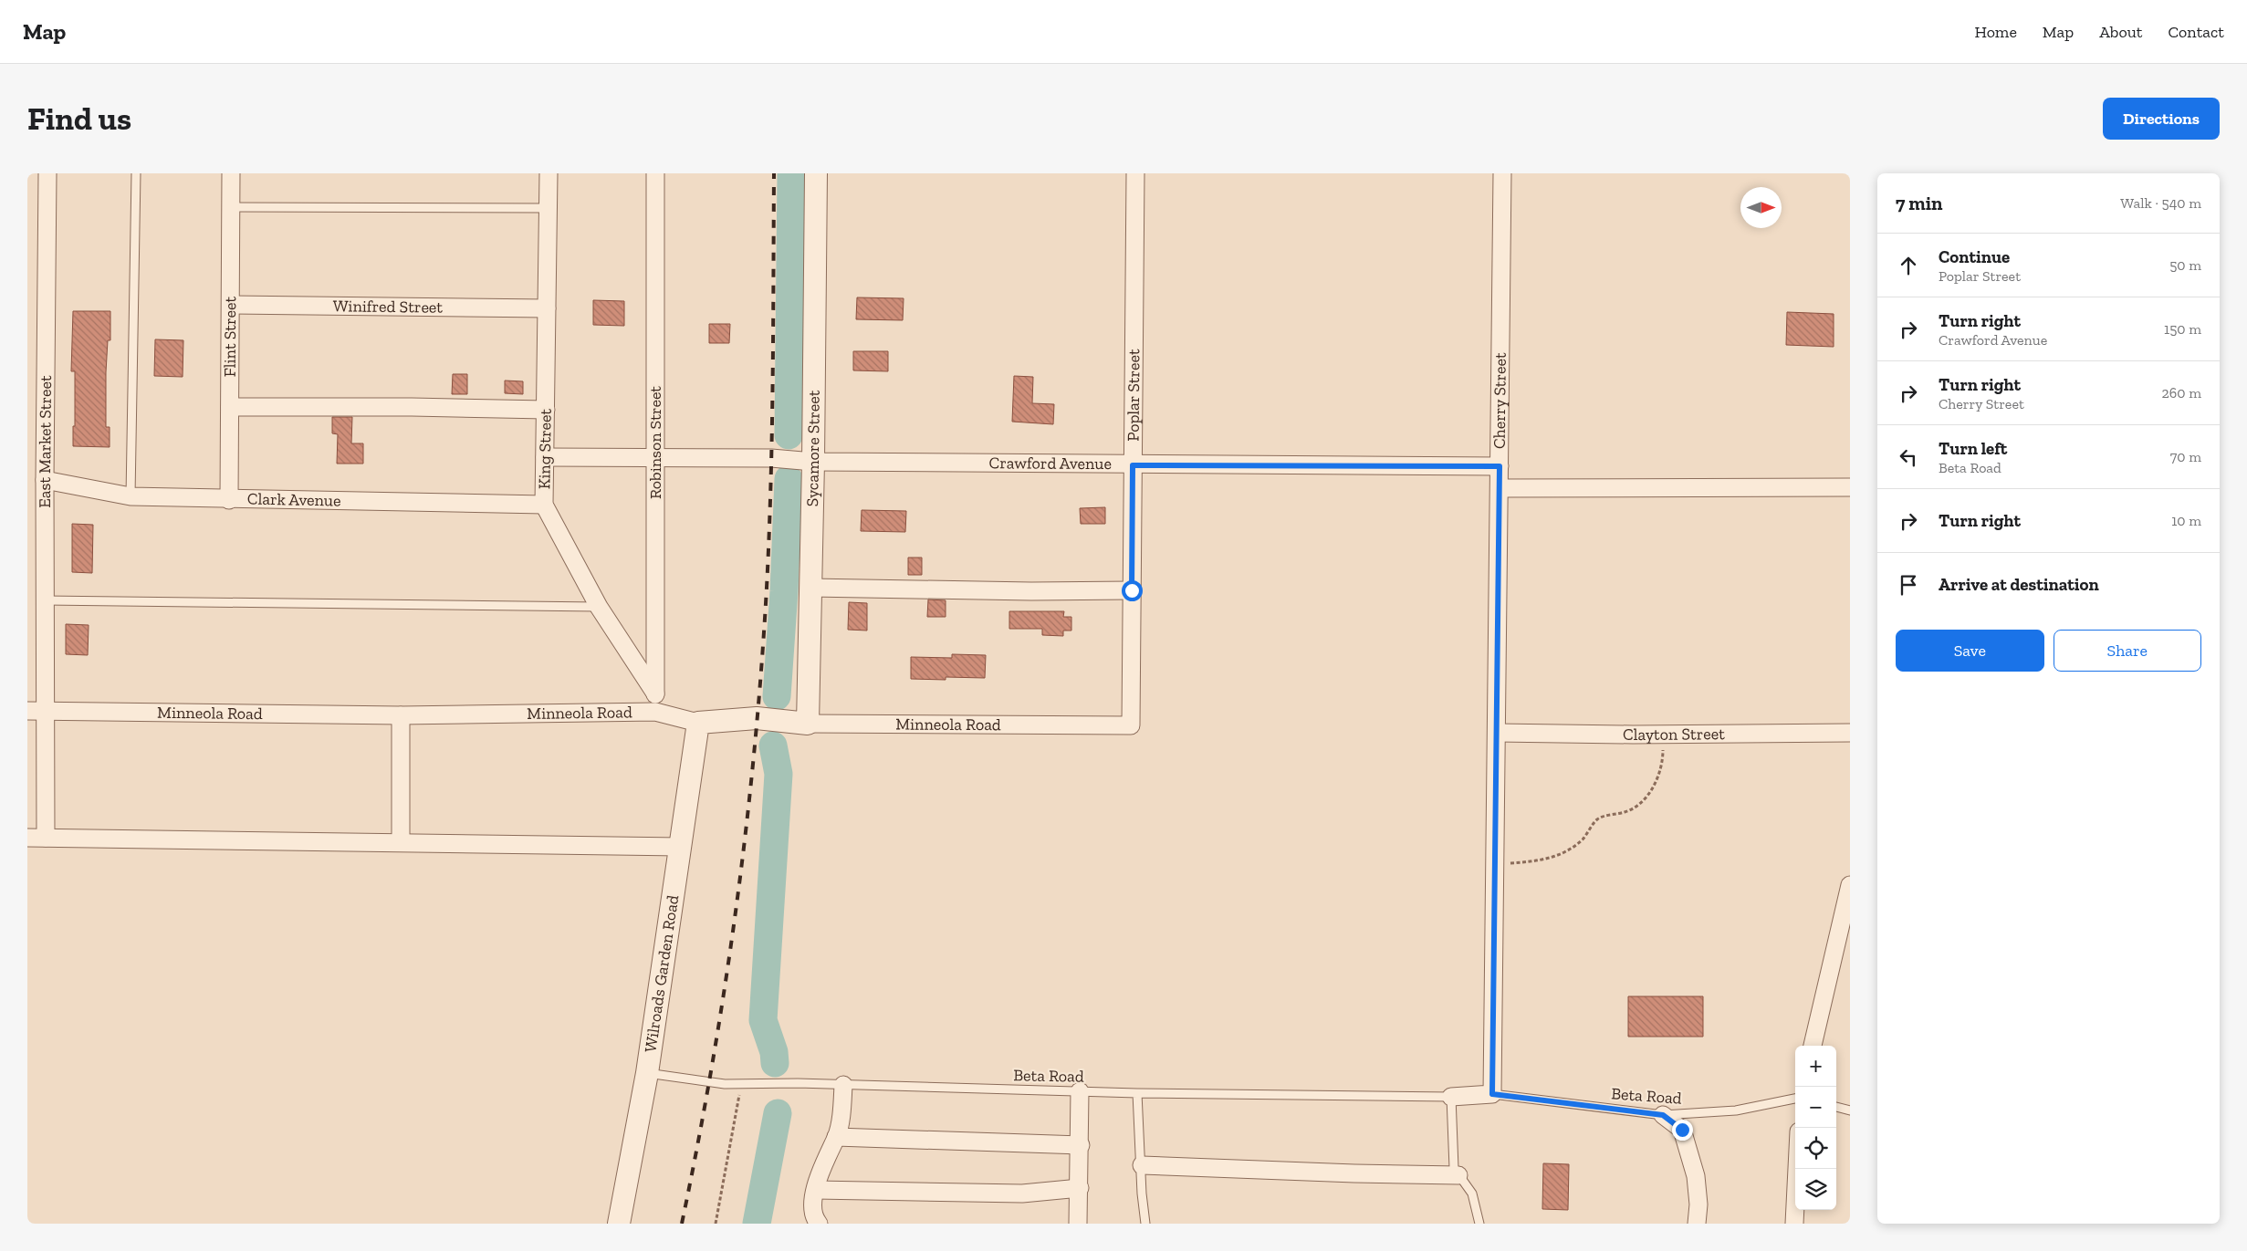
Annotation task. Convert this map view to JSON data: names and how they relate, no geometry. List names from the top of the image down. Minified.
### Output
{"streets":{"street":["Winifred Street","Flint Street","Poplar Street","Cherry Street","East Market Street","Robinson Street","King Street","Sycamore Street","Crawford Avenue","Clark Avenue","Minneola Road","Clayton Street","Wilroads Garden Road"],"lane":["Beta Road"]},"crossings":[["Winifred Street","Flint Street"],["Winifred Street","King Street"],["Flint Street","Clark Avenue"],["Poplar Street","Crawford Avenue"],["Poplar Street","Minneola Road"],["Cherry Street","Crawford Avenue"],["Cherry Street","Clayton Street"],["Cherry Street","Beta Road"],["East Market Street","Clark Avenue"],["East Market Street","Minneola Road"],["Robinson Street","King Street"],["Robinson Street","Crawford Avenue"],["Robinson Street","Minneola Road"],["King Street","Crawford Avenue"],["King Street","Clark Avenue"],["Sycamore Street","Crawford Avenue"],["Sycamore Street","Minneola Road"],["Minneola Road","Wilroads Garden Road"],["Wilroads Garden Road","Beta Road"]],"north":"right","page":{"header":"Map","nav":["Home","Map","About","Contact"],"buttons":["Directions",["Save","Share"]],"title":"Find us","heading":["7 min","Walk · 540 m"],"list":[["Continue","Poplar Street","50 m"],["Turn right","Crawford Avenue","150 m"],["Turn right","Cherry Street","260 m"],["Turn left","Beta Road","70 m"],["Turn right","10 m"],"Arrive at destination"],"map_buttons":["+","−"]}}
